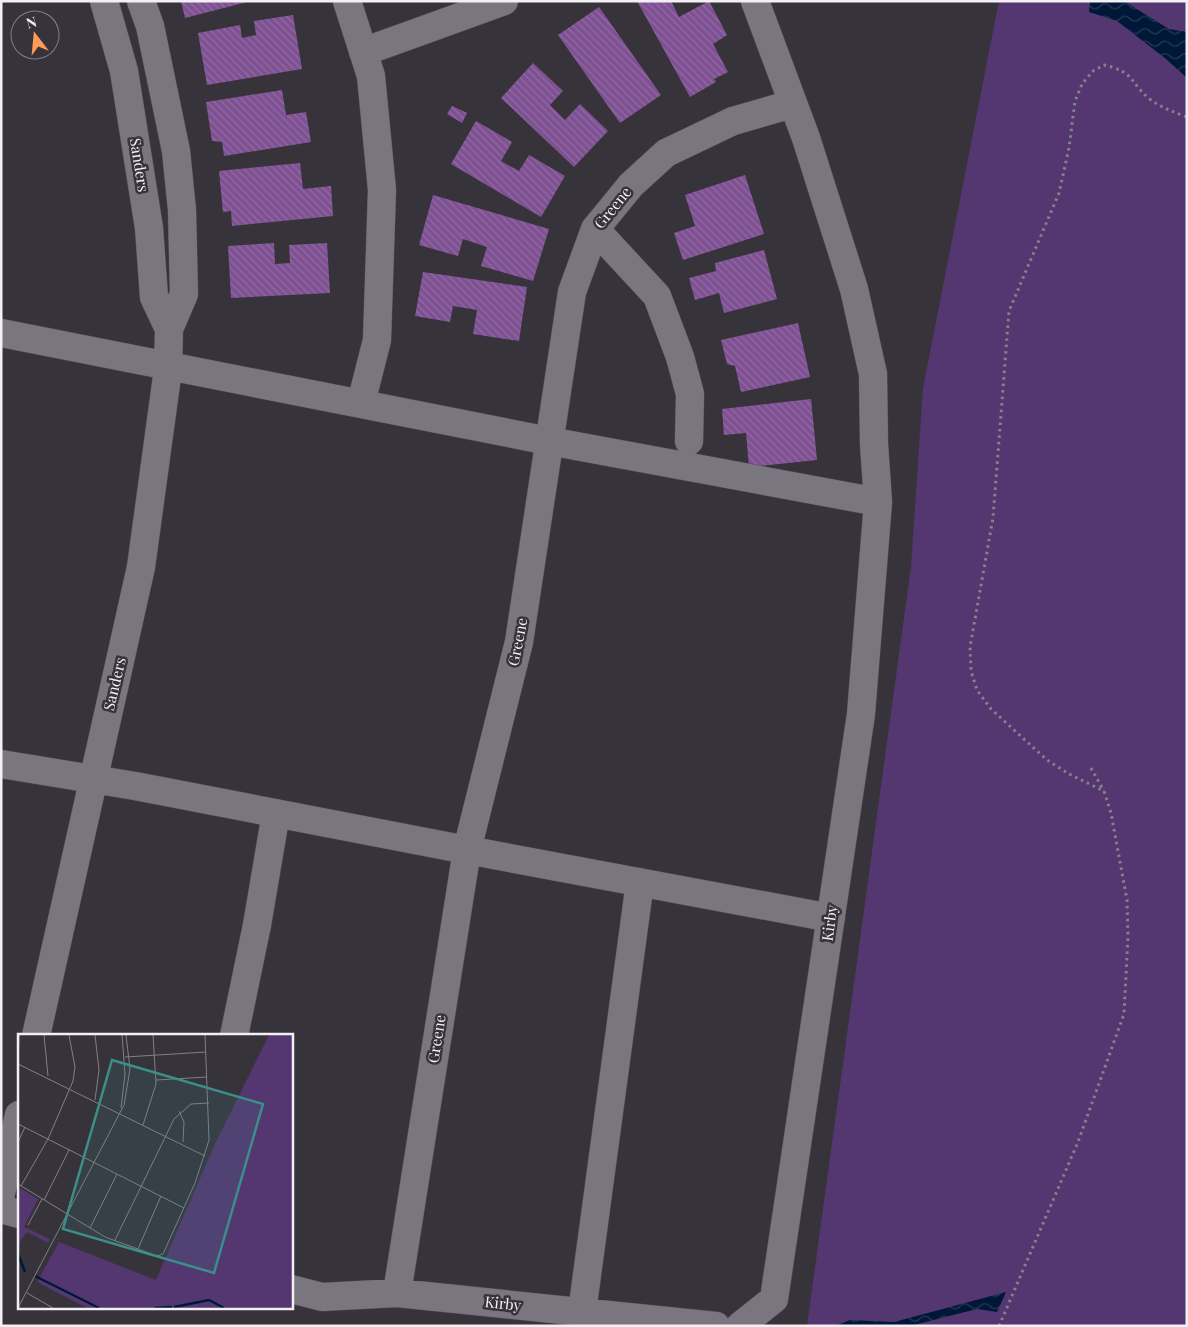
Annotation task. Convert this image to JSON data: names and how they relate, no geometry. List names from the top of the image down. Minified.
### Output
{"streets":{"street":["Sanders","Greene","Kirby"]},"crossings":[["Greene","Kirby"]],"north":"top"}
